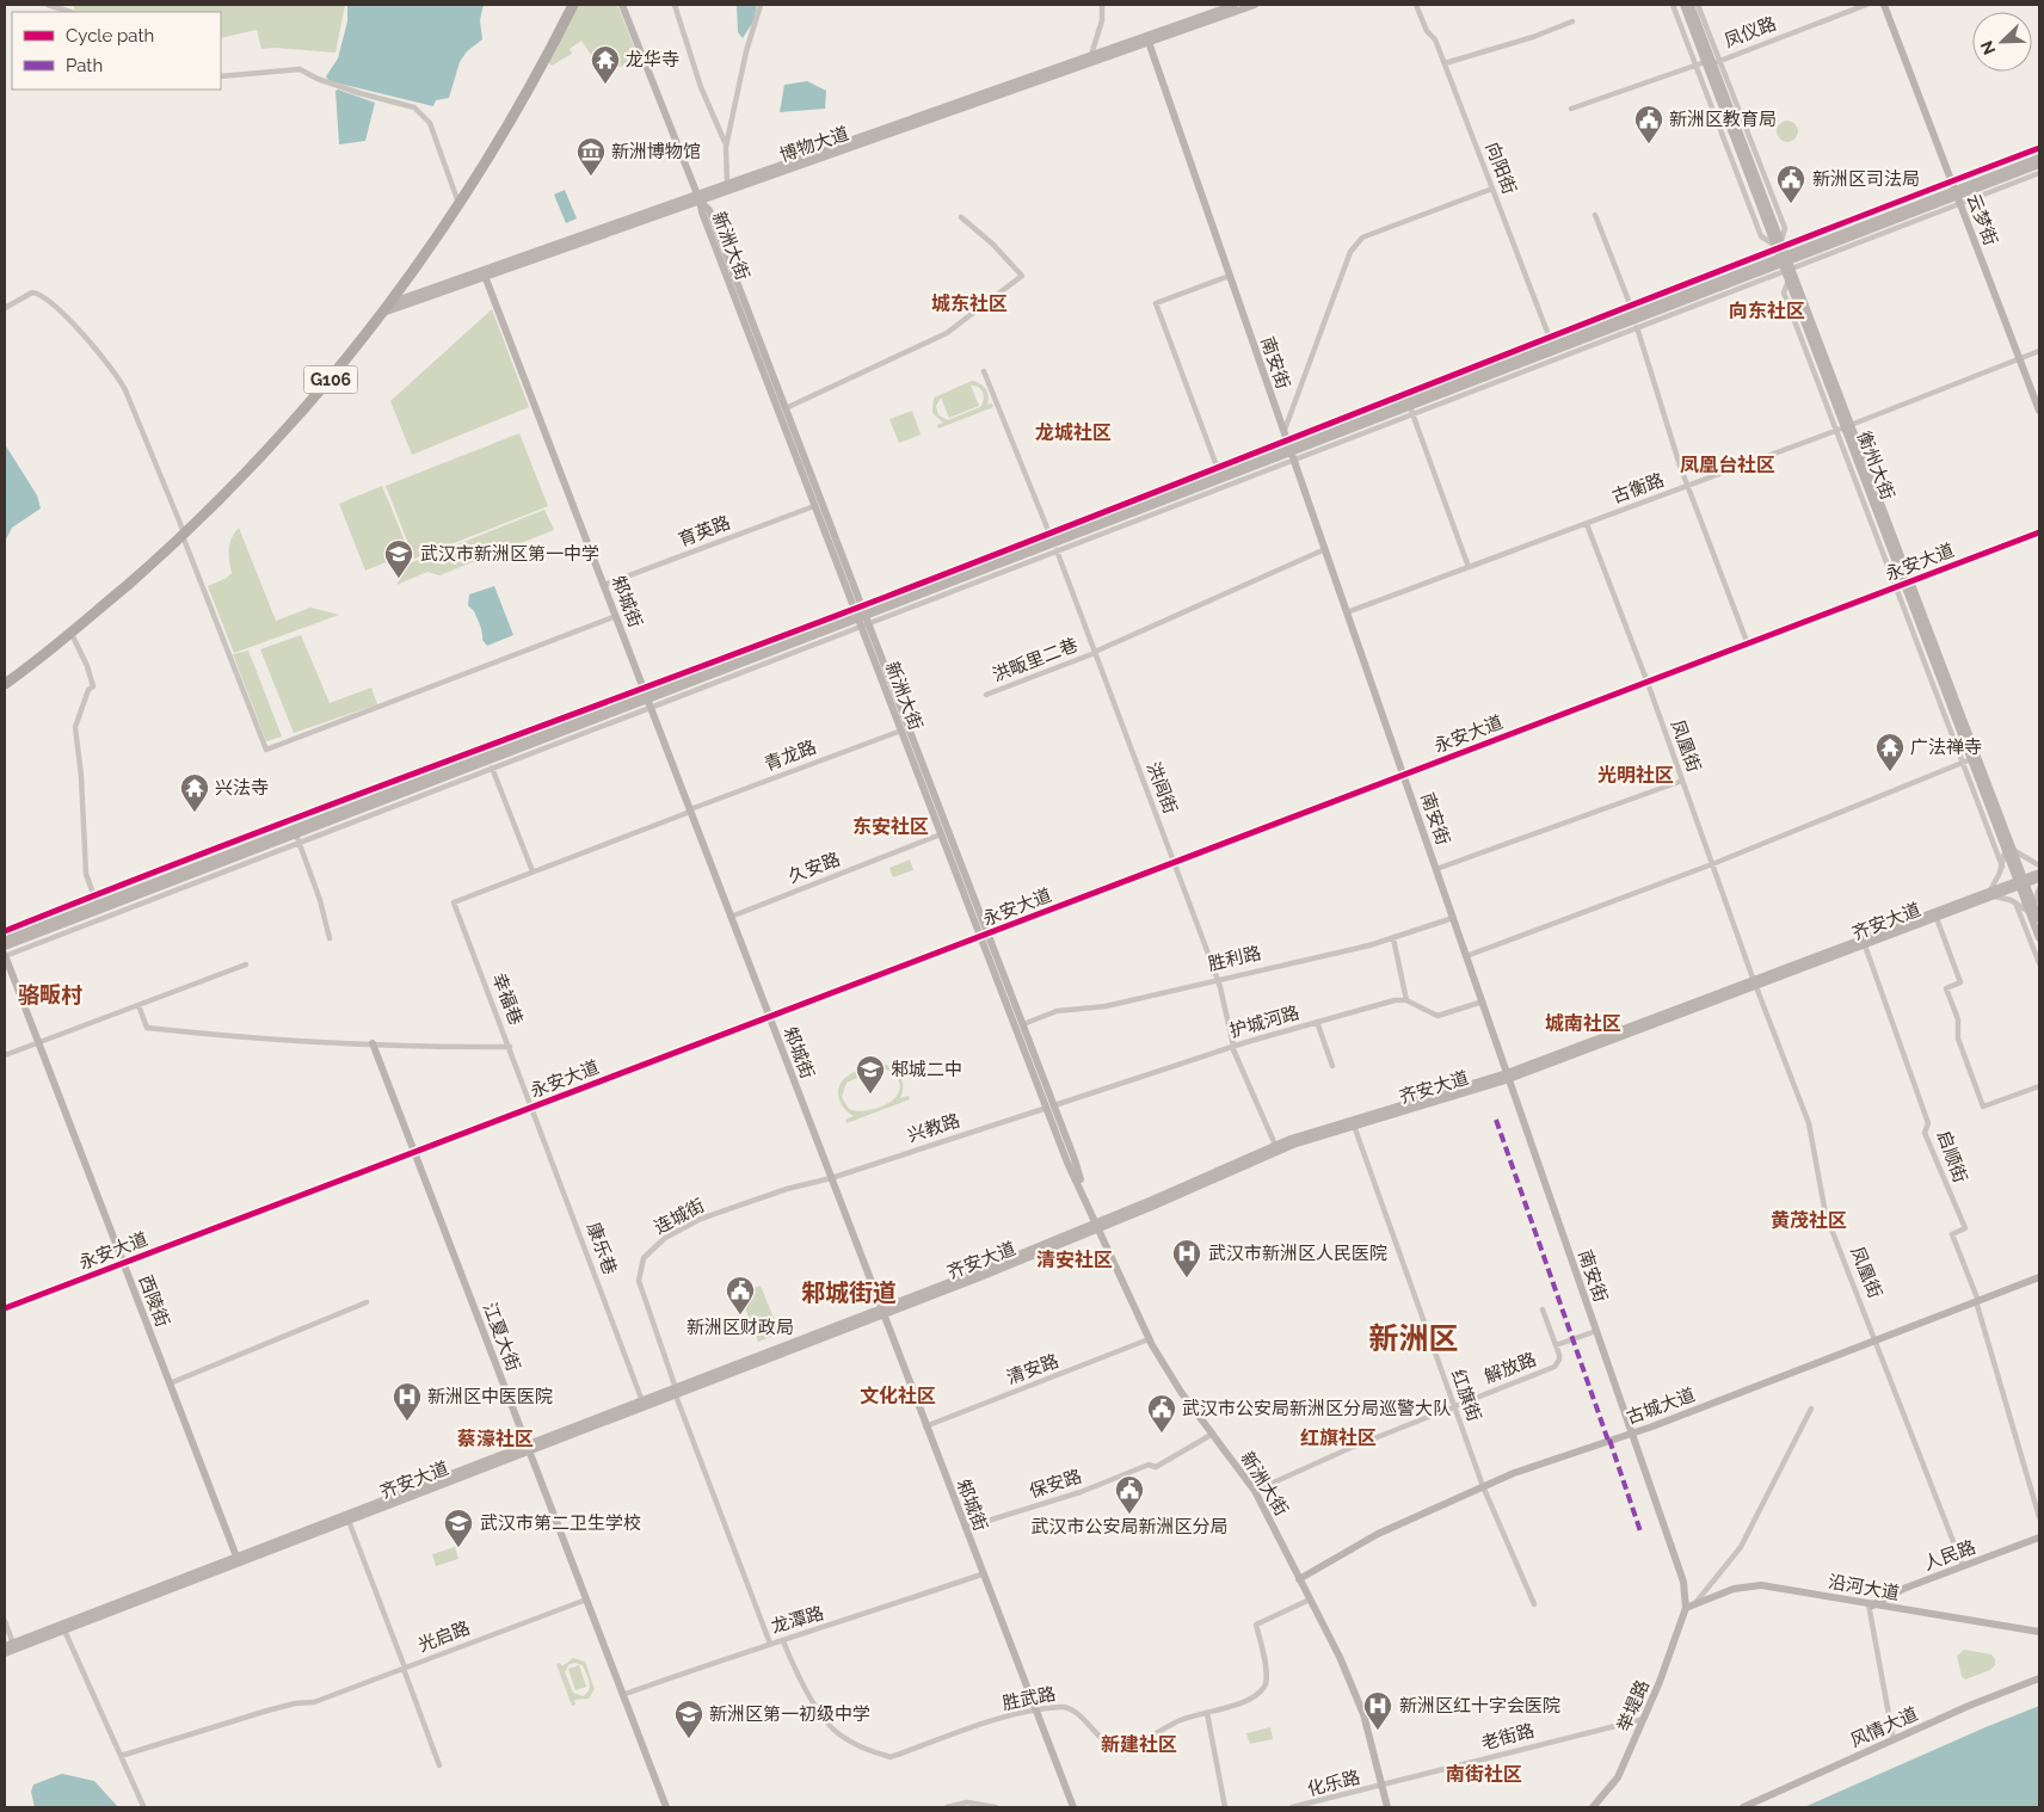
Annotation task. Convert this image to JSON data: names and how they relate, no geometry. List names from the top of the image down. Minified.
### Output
{"streets":{"highway":["G106"],"main road":["博物大道","云梦街","新洲大街","南安街","衡州大街","永安大道","邾城街","齐安大道","西陵街","江夏大街","古城大道","人民路","沿河大道","举堤路","风情大道"],"street":["凤仪路","向阳街","古衡路","育英路","洪畈里二巷","凤凰街","青龙路","洪闾街","久安路","胜利路","幸福巷","护城河路","兴教路","启顺街","连城街","康乐巷","解放路","清安路","红旗街","保安路","龙潭路","光启路","胜武路","老街路","化乐路"]},"crossings":[["凤仪路","衡州大街"],["博物大道","新洲大街"],["博物大道","南安街"],["博物大道","G106"],["博物大道","邾城街"],["云梦街","古衡路"],["新洲大街","育英路"],["新洲大街","永安大道"],["新洲大街","青龙路"],["新洲大街","久安路"],["新洲大街","齐安大道"],["新洲大街","胜利路"],["新洲大街","护城河路"],["新洲大街","兴教路"],["新洲大街","解放路"],["新洲大街","清安路"],["新洲大街","古城大道"],["新洲大街","保安路"],["新洲大街","胜武路"],["新洲大街","老街路"],["新洲大街","化乐路"],["南安街","古衡路"],["南安街","永安大道"],["南安街","洪畈里二巷"],["南安街","齐安大道"],["南安街","胜利路"],["南安街","古城大道"],["南安街","沿河大道"],["南安街","举堤路"],["衡州大街","古衡路"],["衡州大街","永安大道"],["衡州大街","齐安大道"],["古衡路","凤凰街"],["育英路","邾城街"],["永安大道","邾城街"],["永安大道","凤凰街"],["永安大道","洪闾街"],["永安大道","幸福巷"],["永安大道","康乐巷"],["永安大道","西陵街"],["永安大道","江夏大街"],["邾城街","青龙路"],["邾城街","久安路"],["邾城街","齐安大道"],["邾城街","兴教路"],["邾城街","连城街"],["邾城街","清安路"],["邾城街","保安路"],["邾城街","龙潭路"],["邾城街","胜武路"],["洪畈里二巷","洪闾街"],["凤凰街","齐安大道"],["凤凰街","古城大道"],["凤凰街","人民路"],["青龙路","幸福巷"],["洪闾街","齐安大道"],["洪闾街","胜利路"],["洪闾街","护城河路"],["齐安大道","启顺街"],["齐安大道","连城街"],["齐安大道","康乐巷"],["齐安大道","西陵街"],["齐安大道","江夏大街"],["齐安大道","红旗街"],["幸福巷","康乐巷"],["护城河路","兴教路"],["兴教路","连城街"],["启顺街","古城大道"],["连城街","龙潭路"],["江夏大街","龙潭路"],["江夏大街","光启路"],["解放路","红旗街"],["红旗街","古城大道"],["人民路","沿河大道"],["沿河大道","举堤路"],["龙潭路","胜武路"],["举堤路","老街路"],["老街路","化乐路"]],"districts":["城东社区","向东社区","龙城社区","凤凰台社区","光明社区","东安社区","骆畈村","城南社区","黄茂社区","清安社区","邾城街道","新洲区","文化社区","红旗社区","蔡濠社区","新建社区","南街社区"],"places":{"temple":["龙华寺","广法禅寺","兴法寺"],"public building":["新洲区教育局","新洲区司法局","新洲区财政局","武汉市公安局新洲区分局巡警大队","武汉市公安局新洲区分局"],"museum":["新洲博物馆"],"school or university":["武汉市新洲区第一中学","邾城二中","武汉市第二卫生学校","新洲区第一初级中学"],"hospital":["武汉市新洲区人民医院","新洲区中医医院","新洲区红十字会医院"]},"legend":["Cycle path","Path"],"north":"bottom left"}
